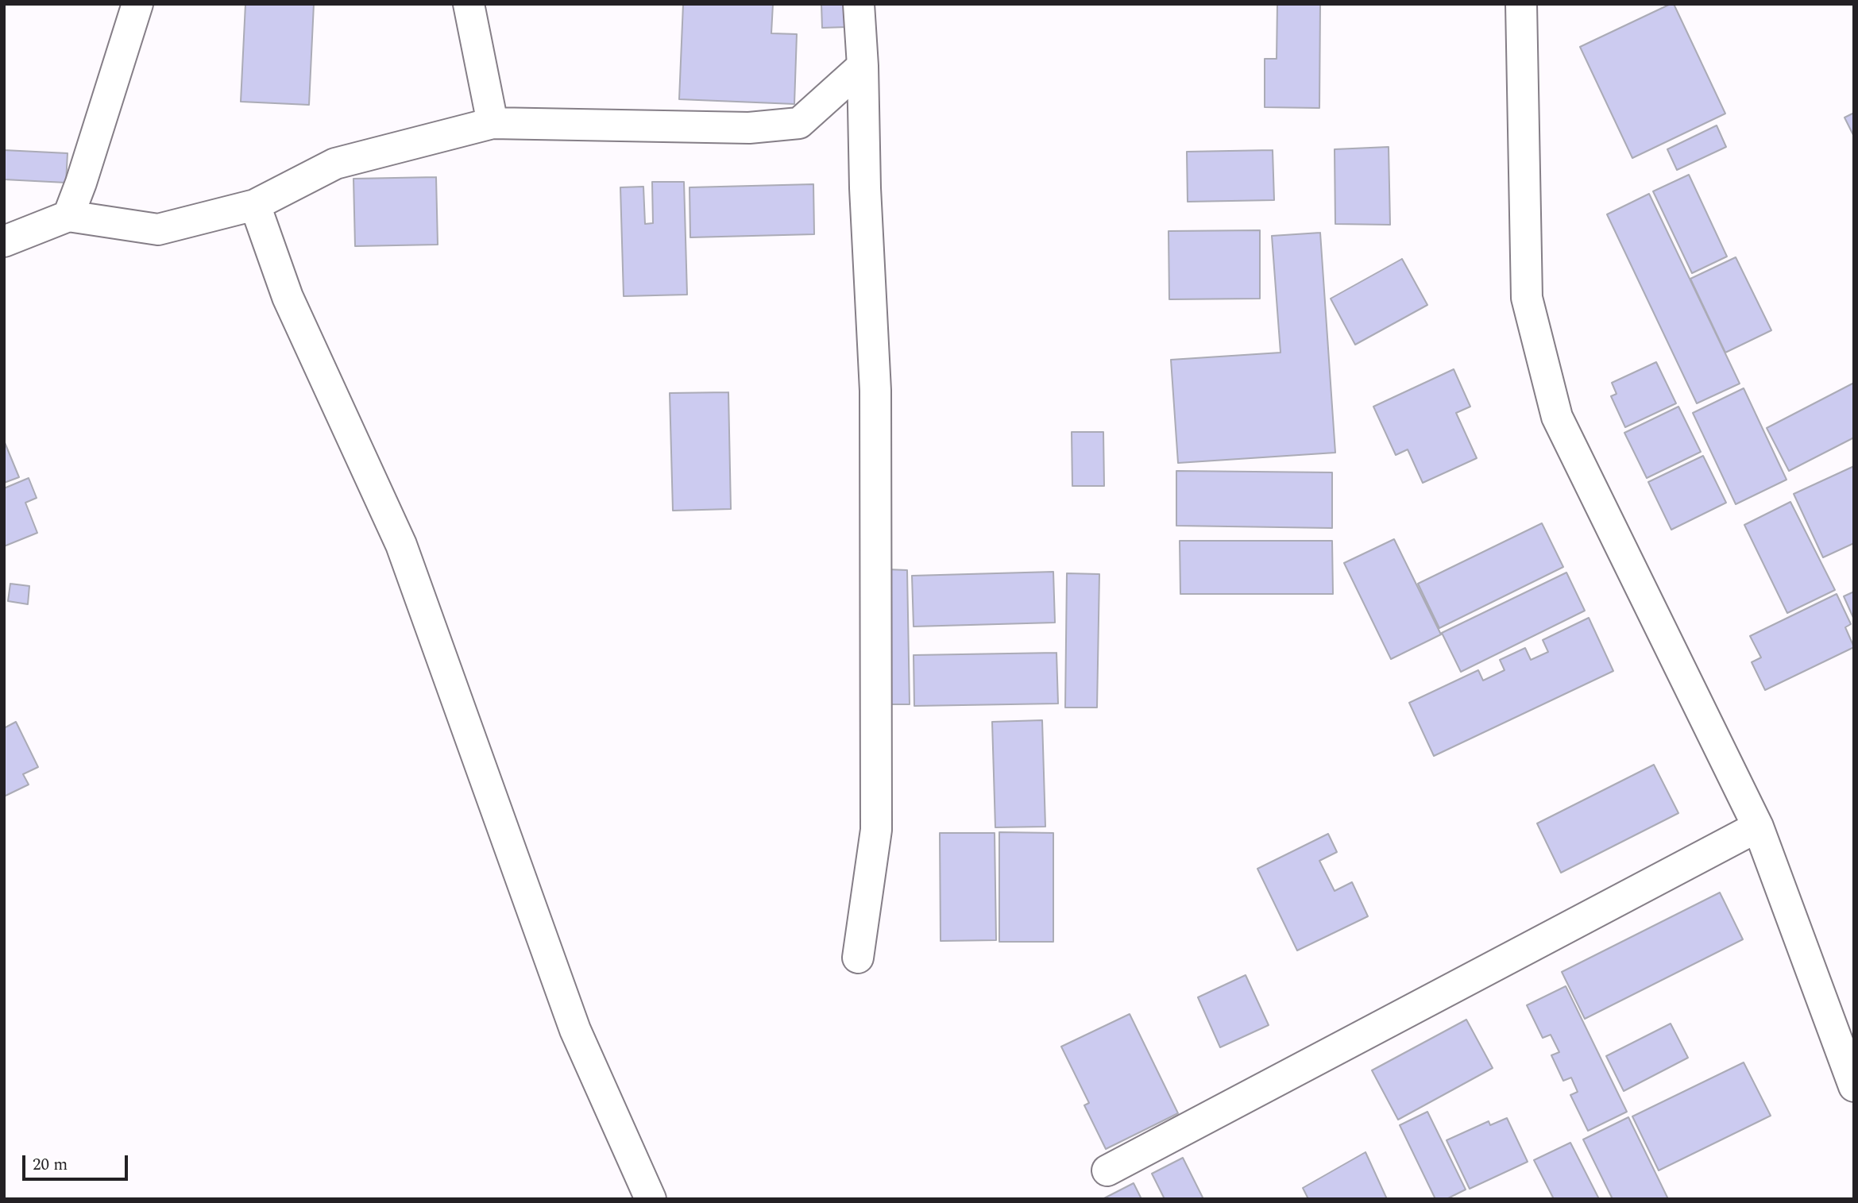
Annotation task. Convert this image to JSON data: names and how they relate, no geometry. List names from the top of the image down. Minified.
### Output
{"scale_bar":"20 m"}
